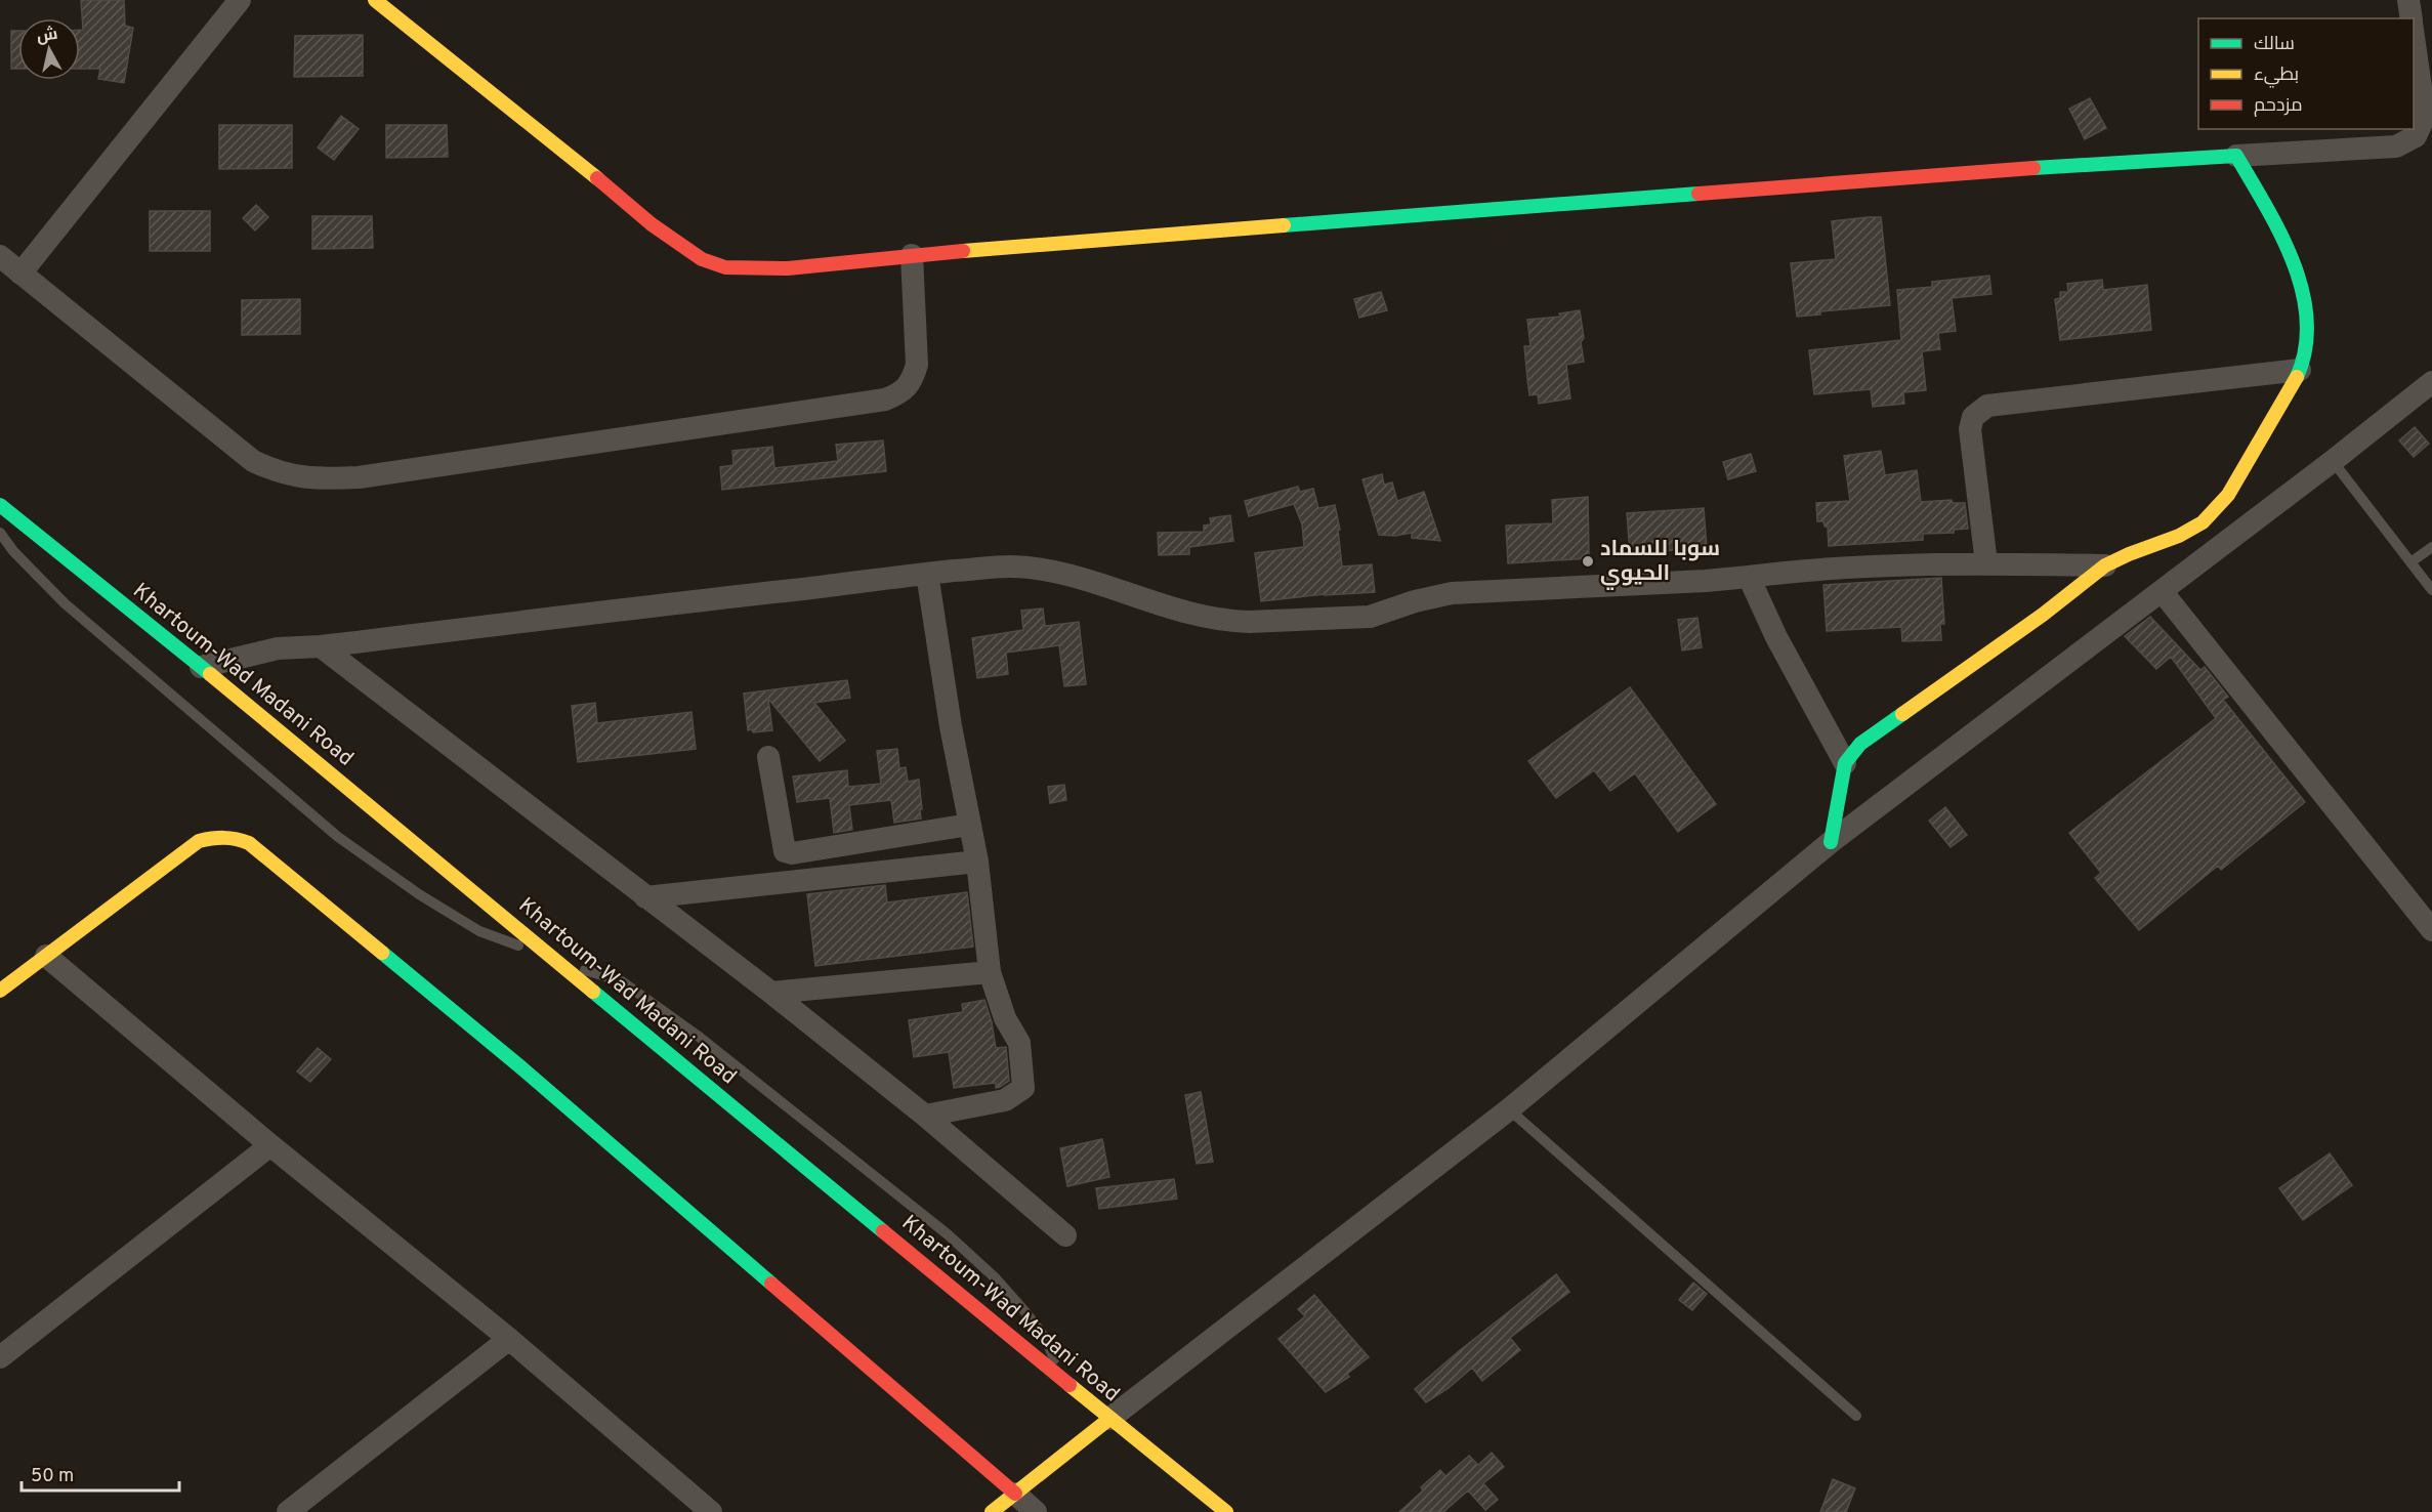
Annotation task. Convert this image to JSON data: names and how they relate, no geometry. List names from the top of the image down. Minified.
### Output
{"streets":{"main road":["Khartoum-Wad Madani Road"]},"places":["سوبا للسماد الحيوي"],"legend":["سالك","بطيء","مزدحم"],"scale_bar":"50 m","north":"top"}
